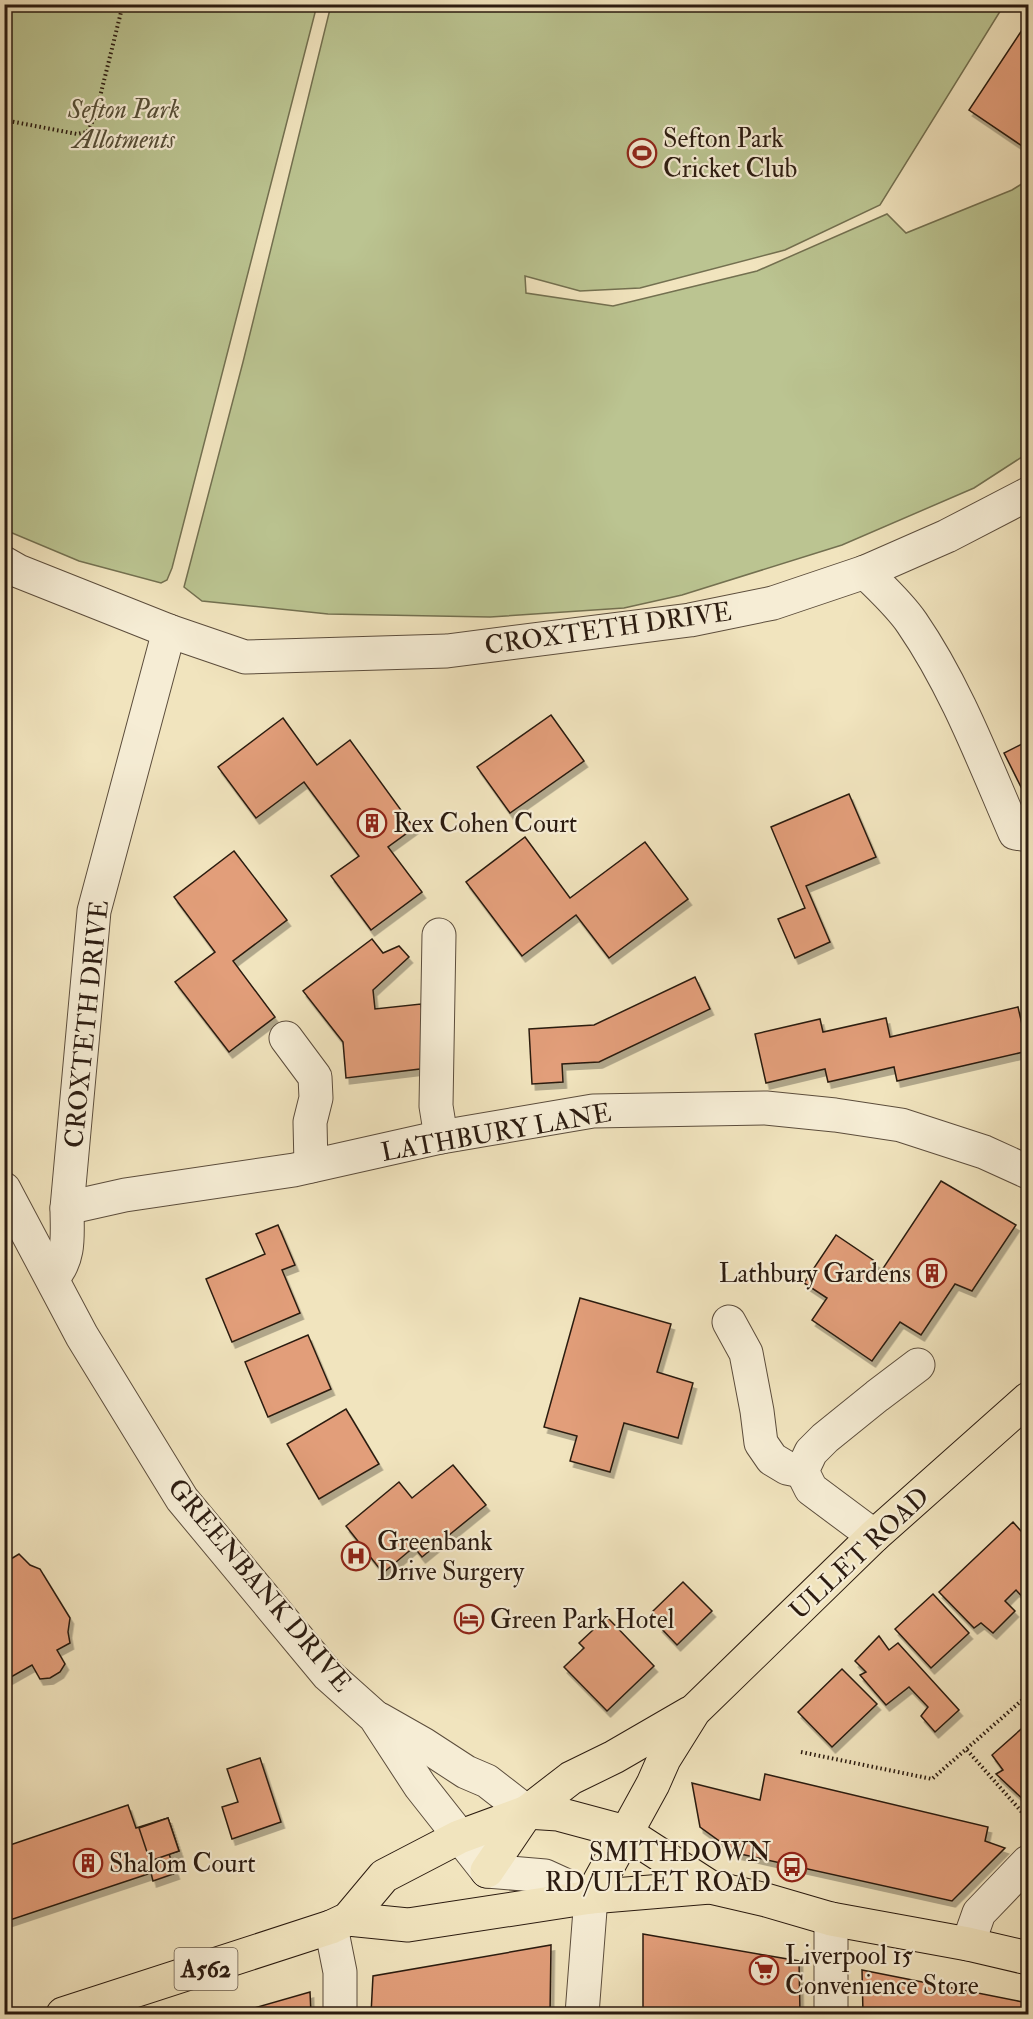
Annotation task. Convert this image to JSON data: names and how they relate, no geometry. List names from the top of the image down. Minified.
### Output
{"streets":{"main road":["ULLET ROAD","A562"],"street":["CROXTETH DRIVE","LATHBURY LANE","GREENBANK DRIVE"]},"crossings":[["CROXTETH DRIVE","LATHBURY LANE"],["CROXTETH DRIVE","GREENBANK DRIVE"],["ULLET ROAD","GREENBANK DRIVE"],["ULLET ROAD","A562"],["GREENBANK DRIVE","A562"]],"parks":["Sefton Park Allotments"],"places":{"sports":["Sefton Park Cricket Club"],"building":["Rex Cohen Court","Lathbury Gardens","Shalom Court"],"hospital":["Greenbank Drive Surgery"],"hotel":["Green Park Hotel"],"bus stop":["SMITHDOWN RD/ULLET ROAD"],"supermarket":["Liverpool 15 Convenience Store"]}}
